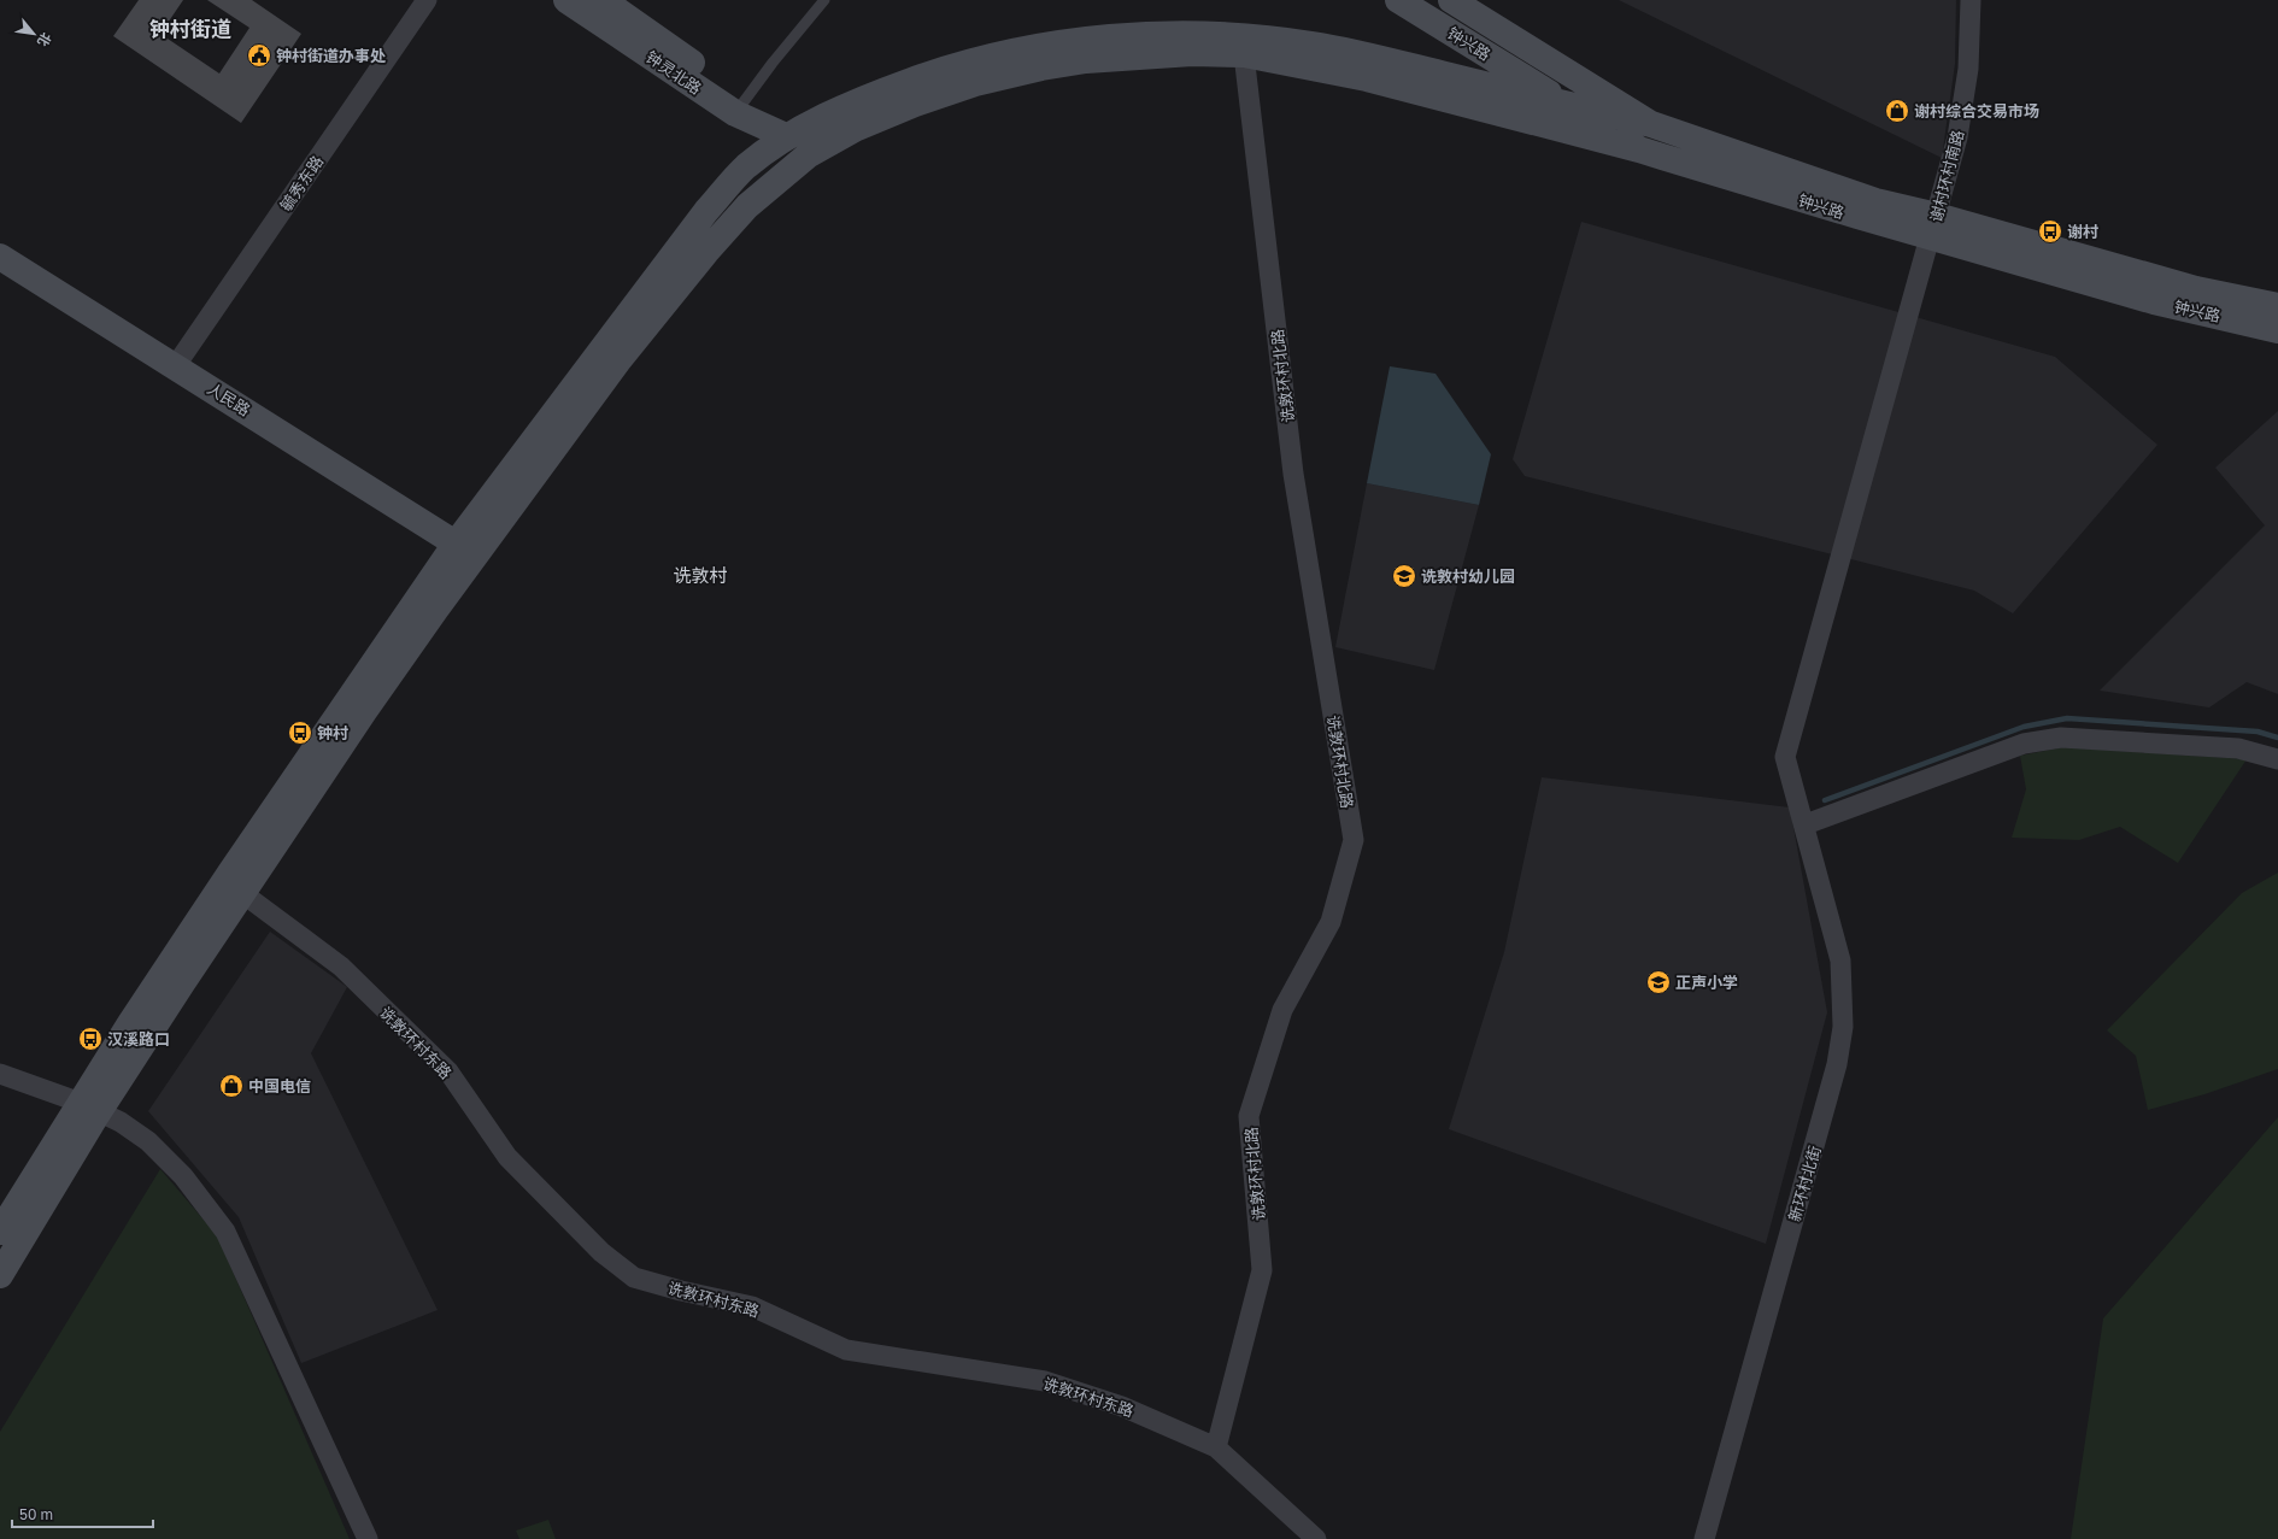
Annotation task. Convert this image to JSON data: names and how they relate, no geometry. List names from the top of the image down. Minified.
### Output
{"streets":{"main road":["钟兴路","钟灵北路","人民路"],"street":["谢村环村南路","毓秀东路","诜敦环村北路","诜敦环村东路","新环村北街"]},"crossings":[["钟兴路","谢村环村南路"],["谢村环村南路","新环村北街"],["毓秀东路","人民路"],["诜敦环村北路","诜敦环村东路"]],"districts":["钟村街道","诜敦村"],"places":{"public building":["钟村街道办事处"],"shop":["谢村综合交易市场","中国电信"],"bus stop":["谢村","钟村","汉溪路口"],"school or university":["诜敦村幼儿园","正声小学"]},"scale_bar":"50 m","north":"bottom right"}
